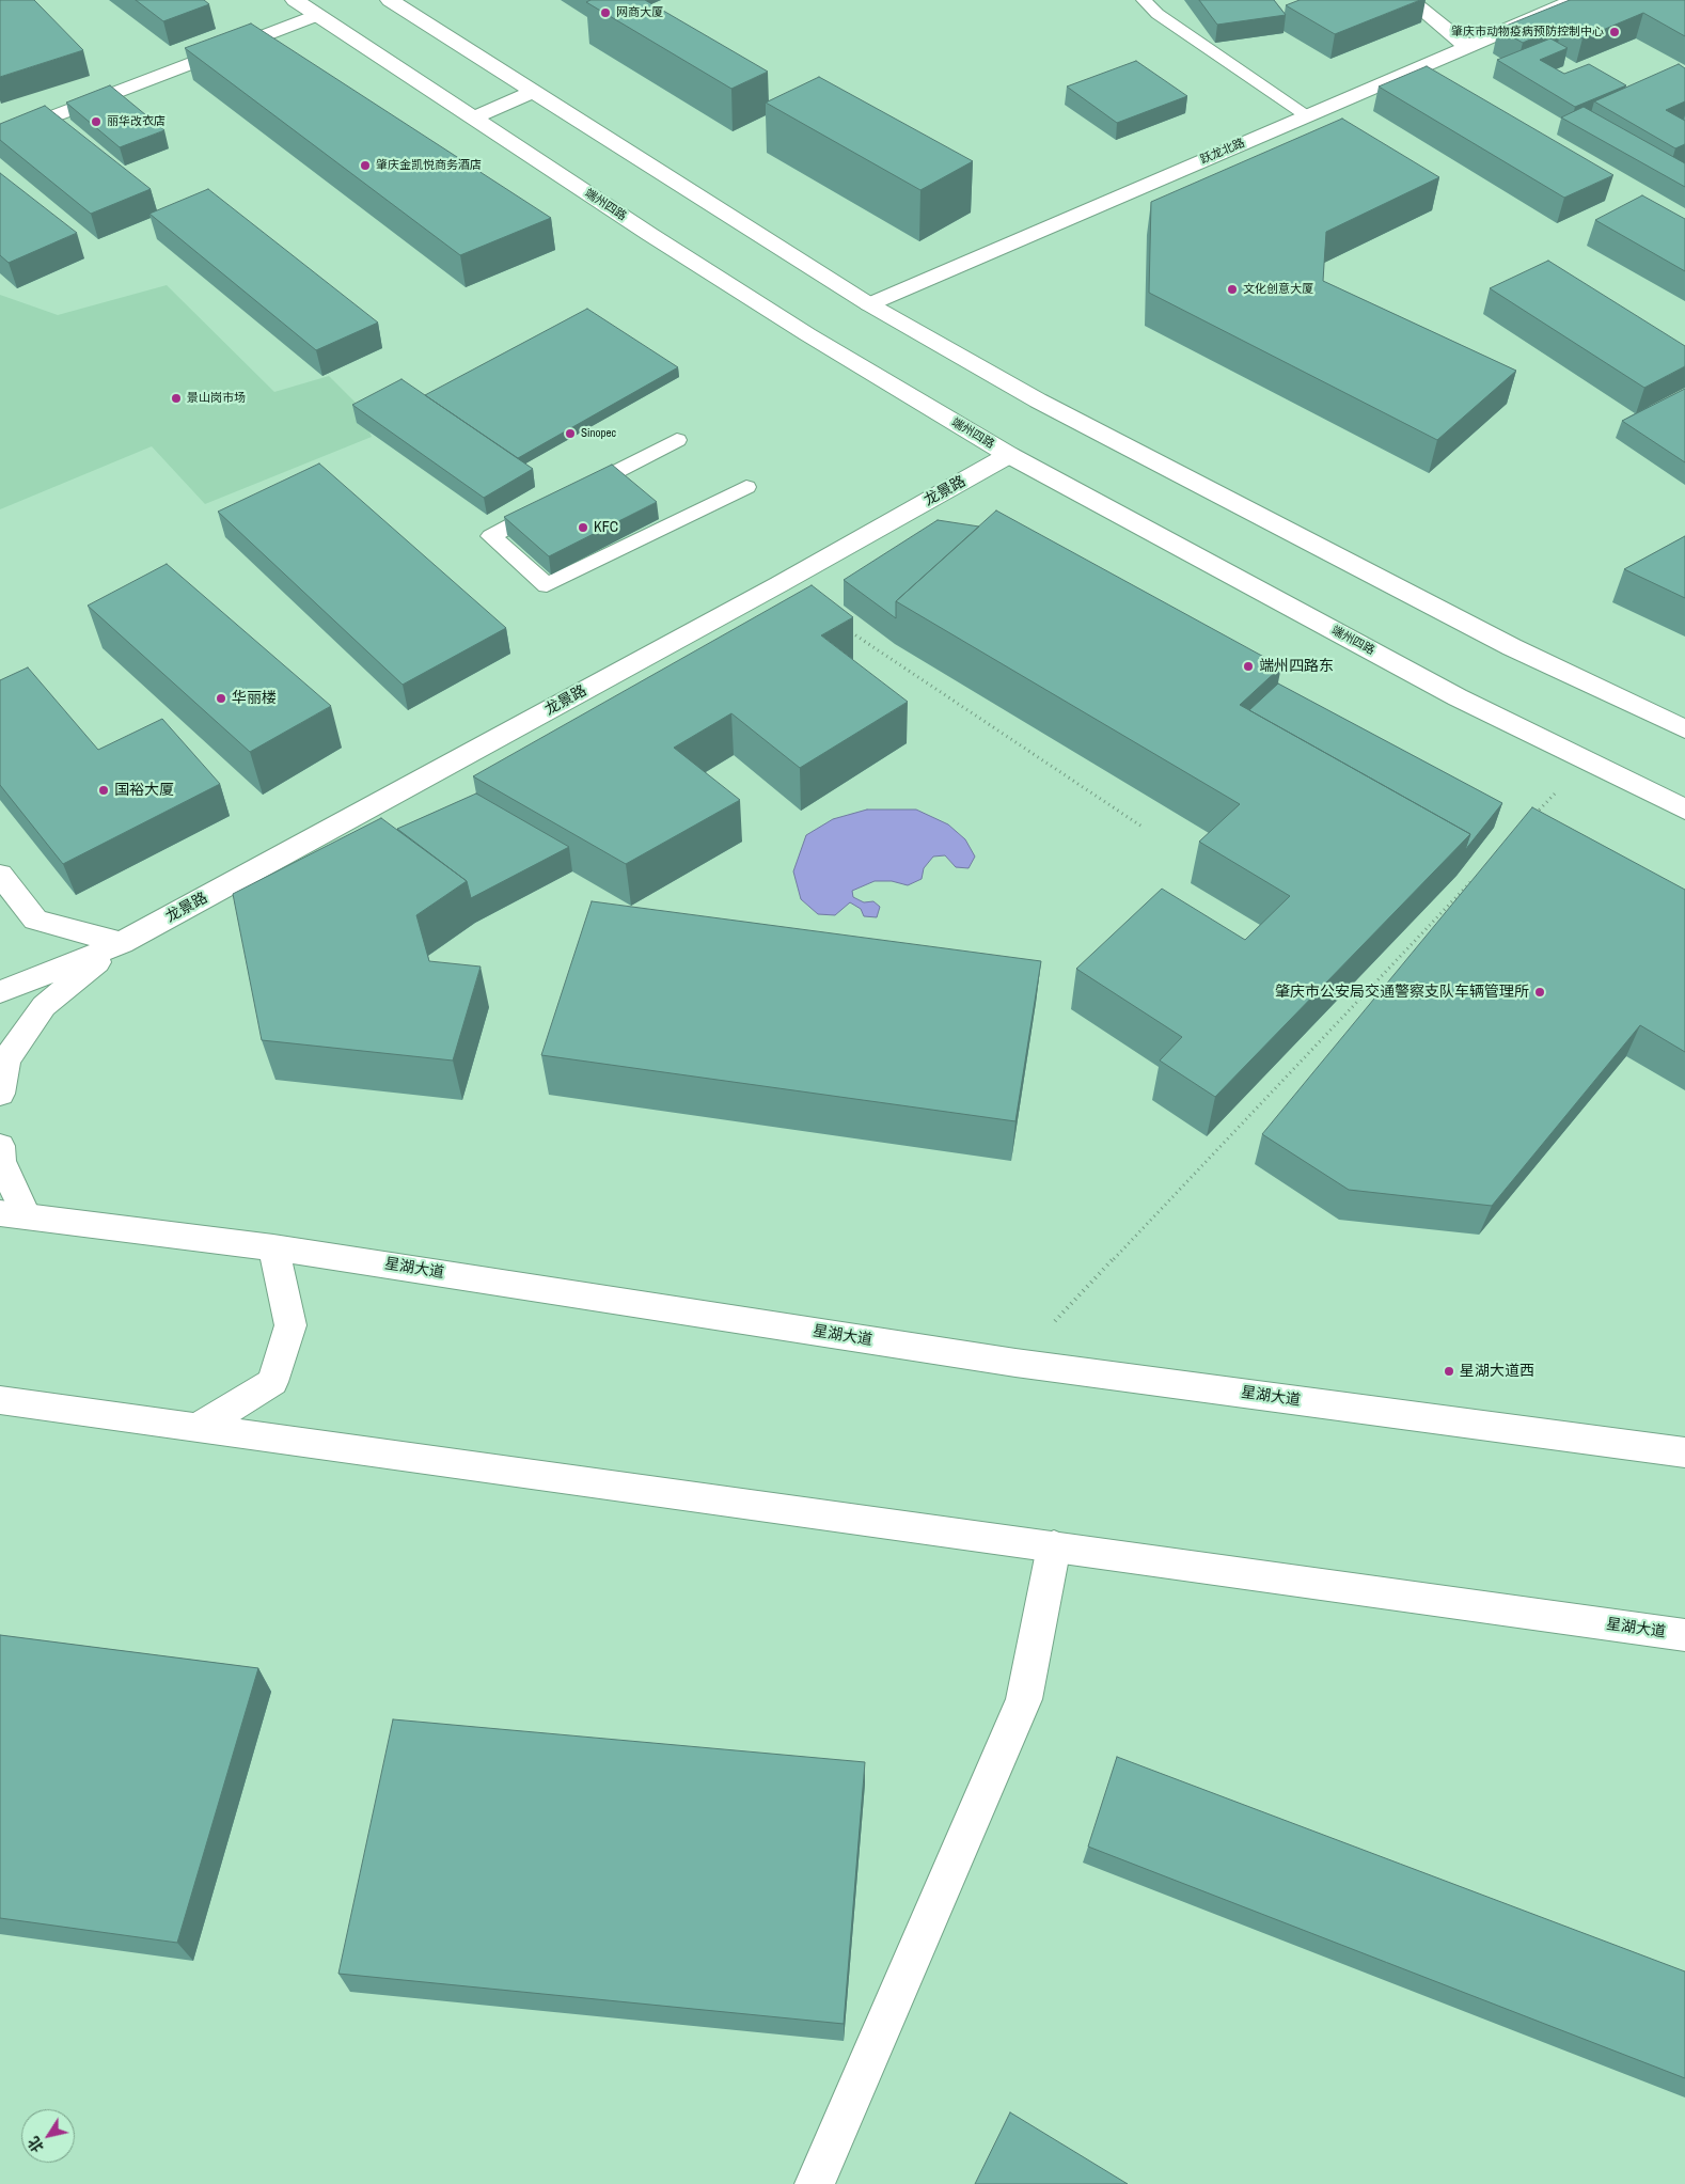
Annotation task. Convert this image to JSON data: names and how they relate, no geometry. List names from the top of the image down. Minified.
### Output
{"streets":{"main road":["跃龙北路","端州四路","龙景路","星湖大道"]},"crossings":[["端州四路","龙景路"]],"places":["网商大厦","肇庆市动物疫病预防控制中心","丽华改衣店","肇庆金凯悦商务酒店","文化创意大厦","景山岗市场","Sinopec","KFC","端州四路东","华丽楼","国裕大厦","肇庆市公安局交通警察支队车辆管理所","星湖大道西"],"north":"bottom left"}
